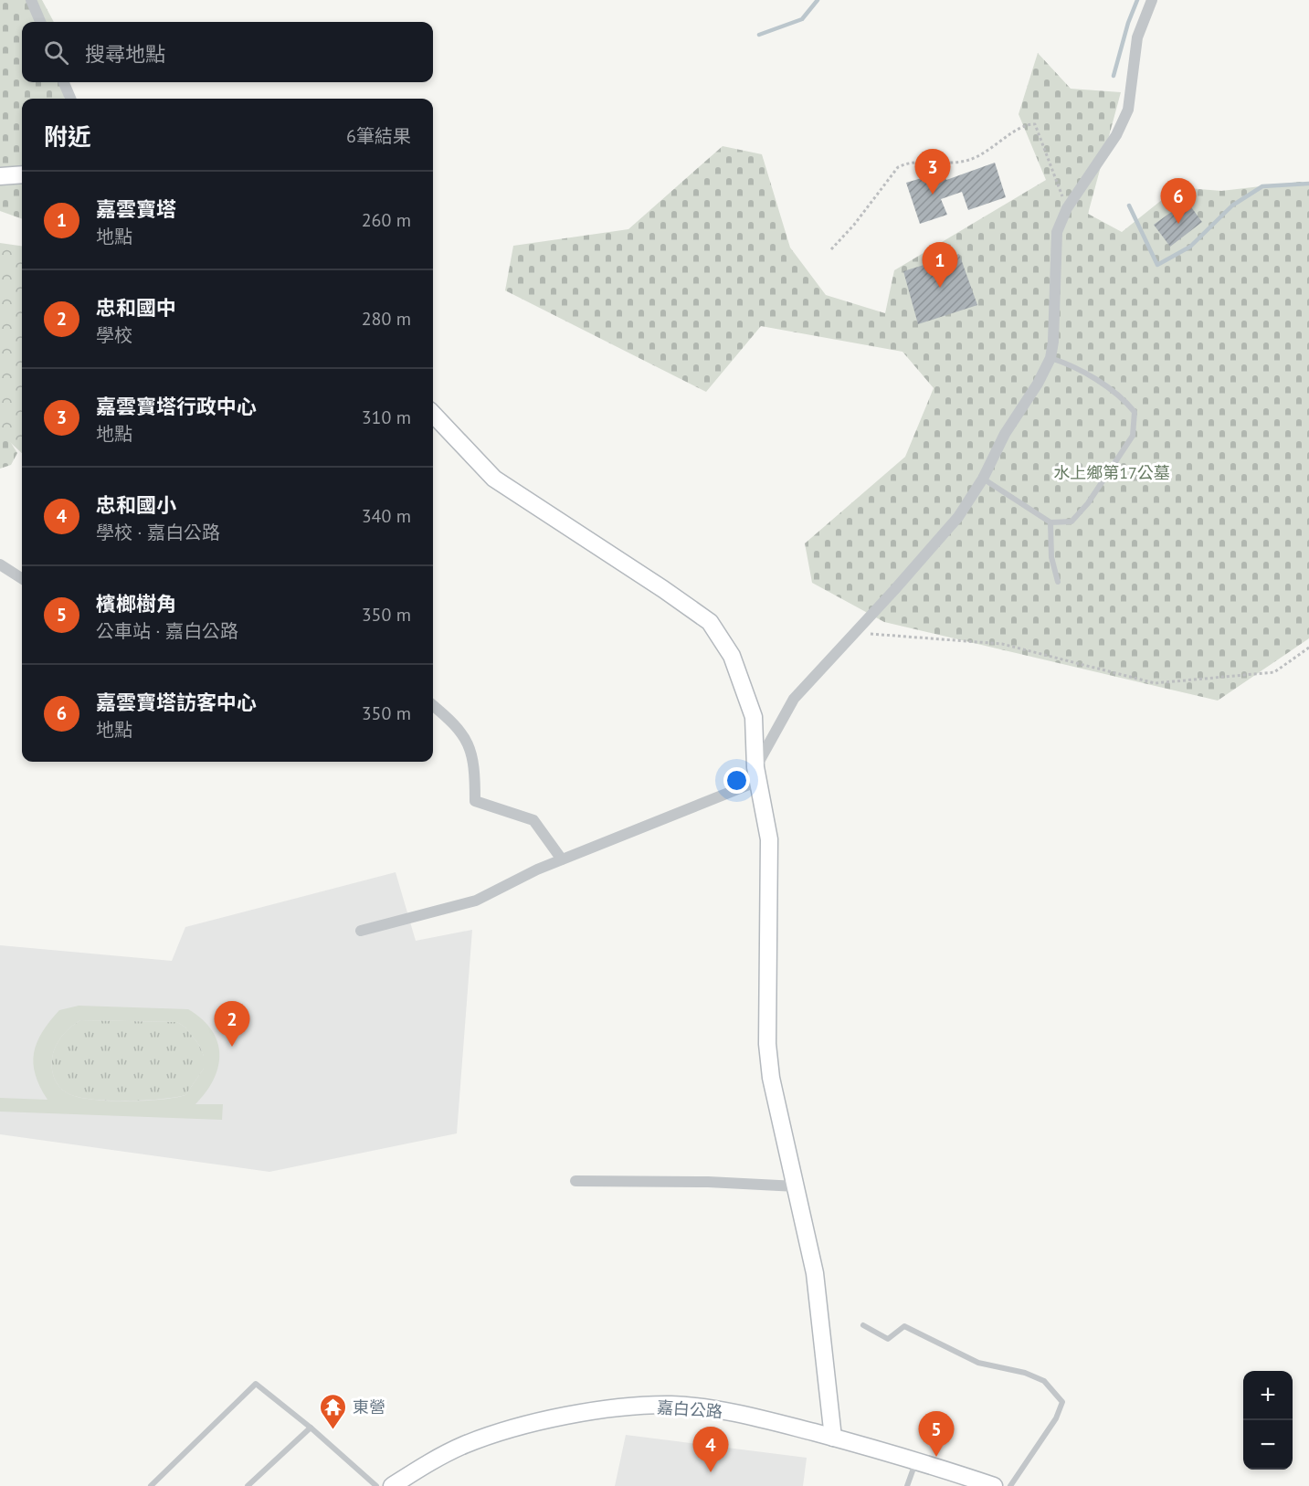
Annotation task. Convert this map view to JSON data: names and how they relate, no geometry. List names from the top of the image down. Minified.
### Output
{"streets":{"street":["嘉白公路"]},"parks":["水上鄉第17公墓"],"places":{"temple":["東營"]},"page":{"search":"搜尋地點","heading":["附近","6筆結果"],"pins":["3","6","1","2","5","4"],"list":[{"mark":"1","name":"嘉雲寶塔","note":"地點","value":"260 m"},{"mark":"2","name":"忠和國中","note":"學校","value":"280 m"},{"mark":"3","name":"嘉雲寶塔行政中心","note":"地點","value":"310 m"},{"mark":"4","name":"忠和國小","note":"學校 · 嘉白公路","value":"340 m"},{"mark":"5","name":"檳榔樹角","note":"公車站 · 嘉白公路","value":"350 m"},{"mark":"6","name":"嘉雲寶塔訪客中心","note":"地點","value":"350 m"}],"map_buttons":["+","−"]}}
